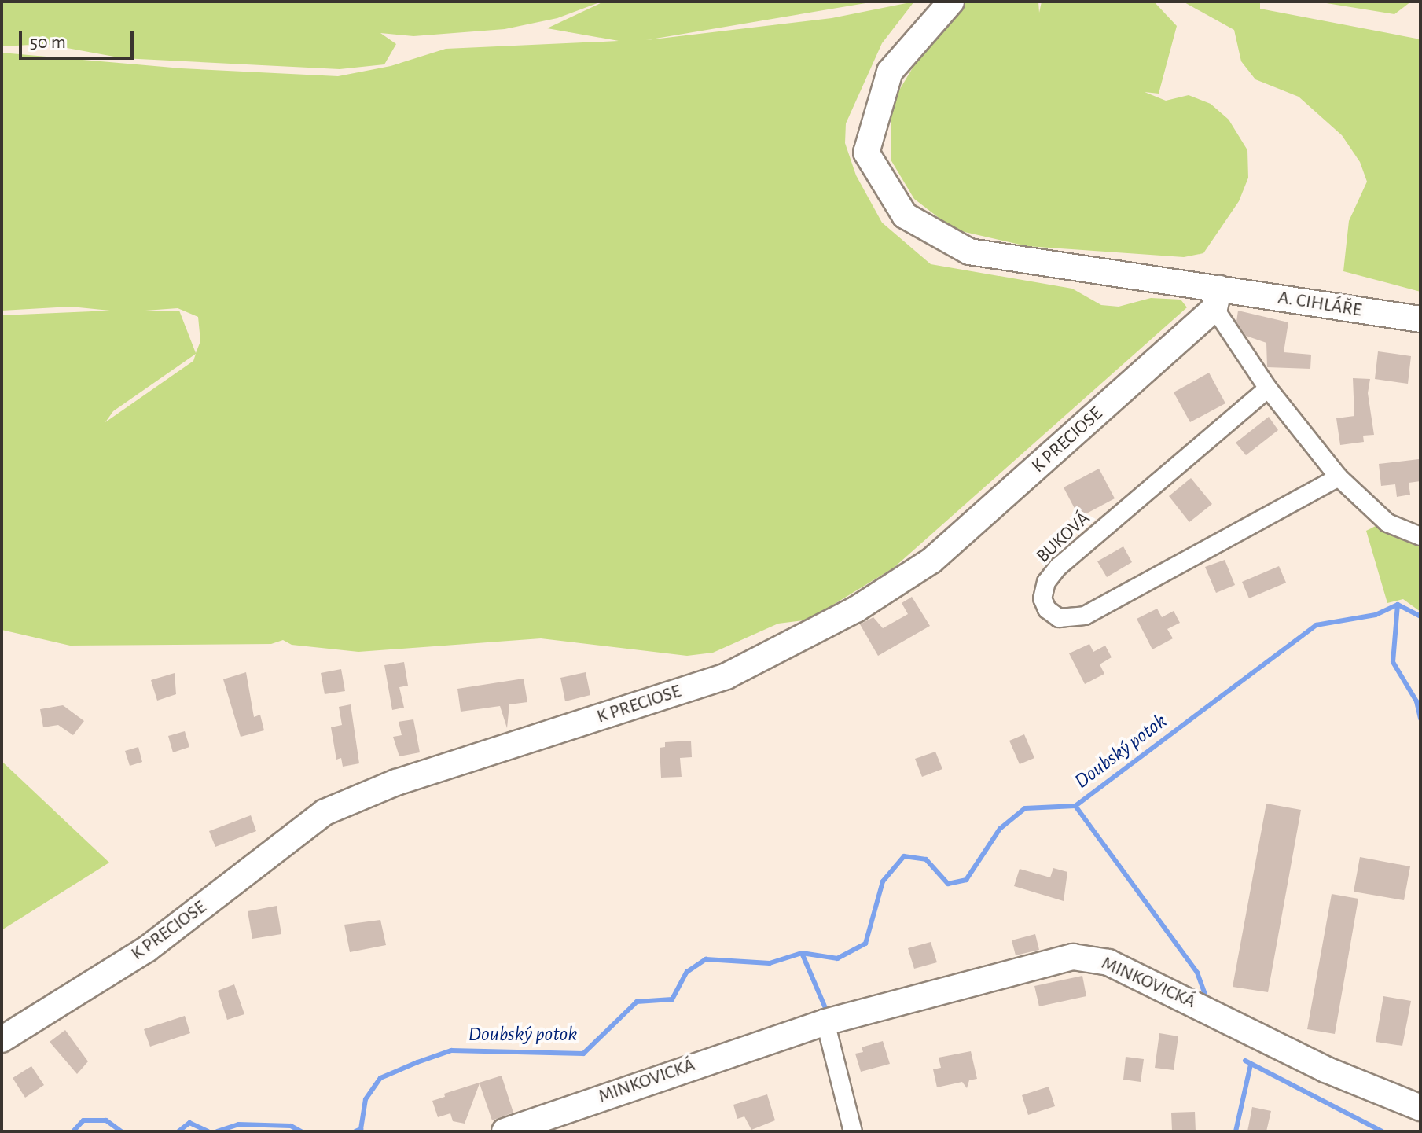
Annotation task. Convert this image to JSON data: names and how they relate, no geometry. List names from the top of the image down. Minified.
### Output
{"streets":{"street":["A. CIHLÁŘE","K PRECIOSE","BUKOVÁ","MINKOVICKÁ"]},"crossings":[["A. CIHLÁŘE","K PRECIOSE"]],"water":["Doubský potok"],"scale_bar":"50 m"}
